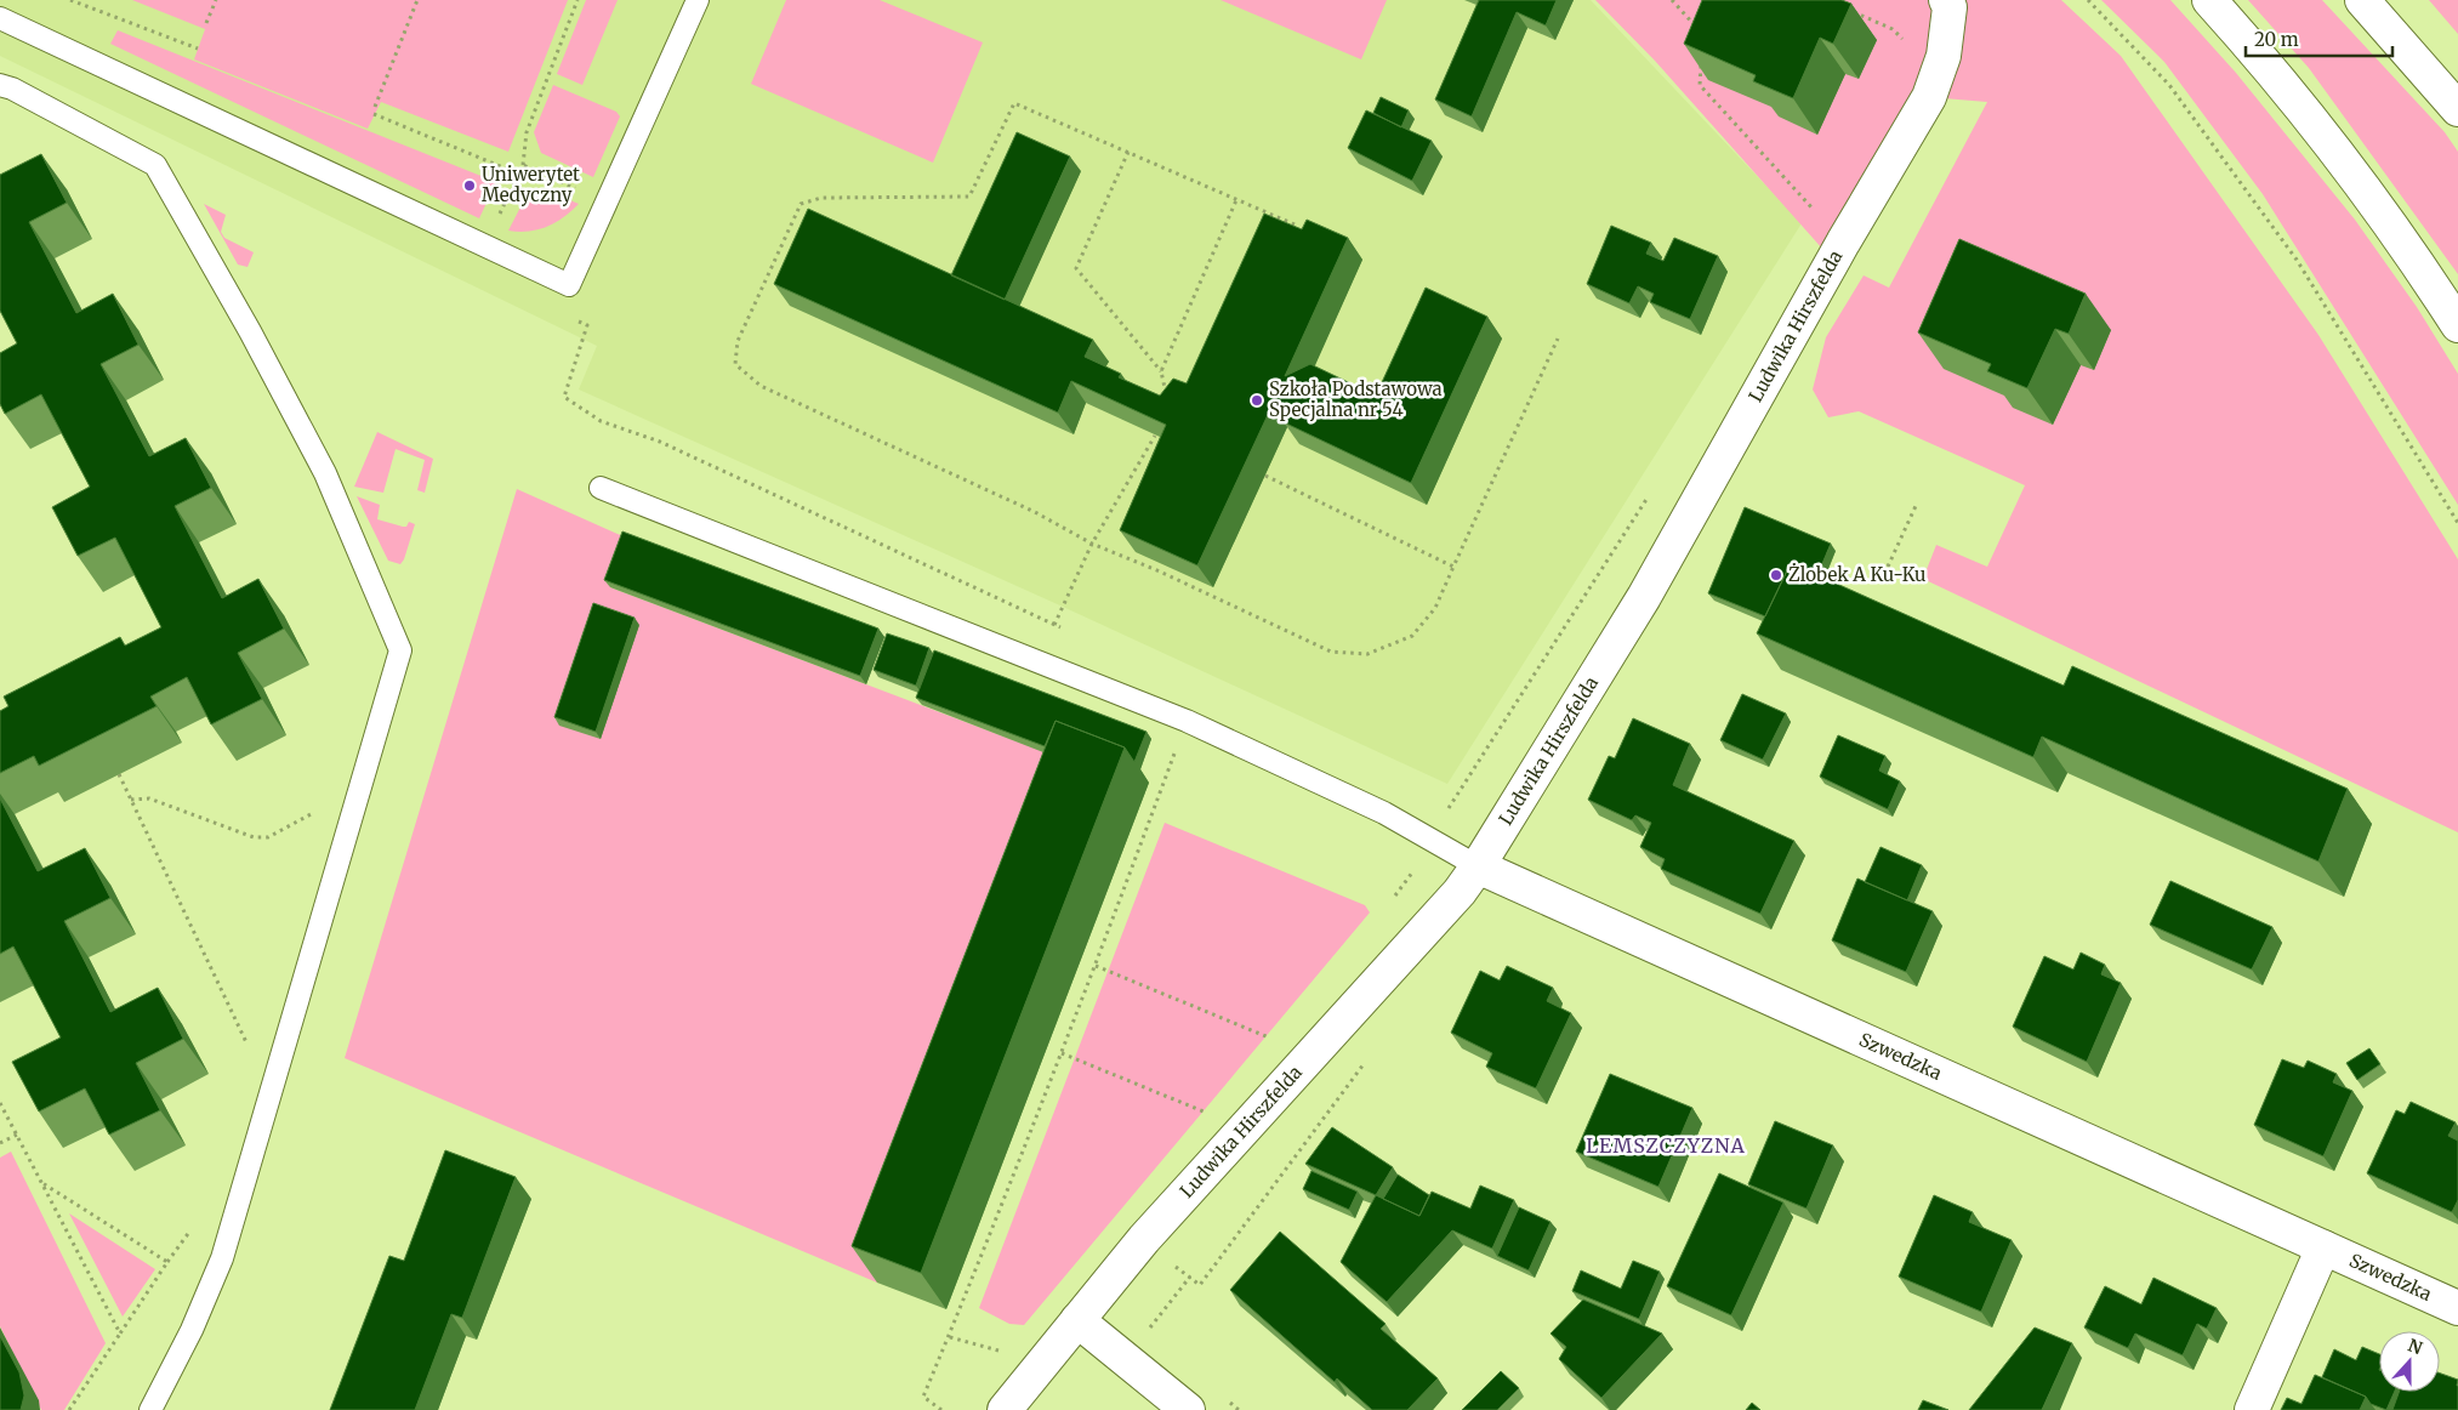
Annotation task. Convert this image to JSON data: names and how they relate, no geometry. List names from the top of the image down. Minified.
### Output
{"streets":{"street":["Ludwika Hirszfelda","Szwedzka"]},"crossings":[["Ludwika Hirszfelda","Szwedzka"]],"districts":["LEMSZCZYZNA"],"places":["Uniwerytet Medyczny","Szkoła Podstawowa Specjalna nr 54","Żlobek A Ku-Ku"],"scale_bar":"20 m","north":"top"}
